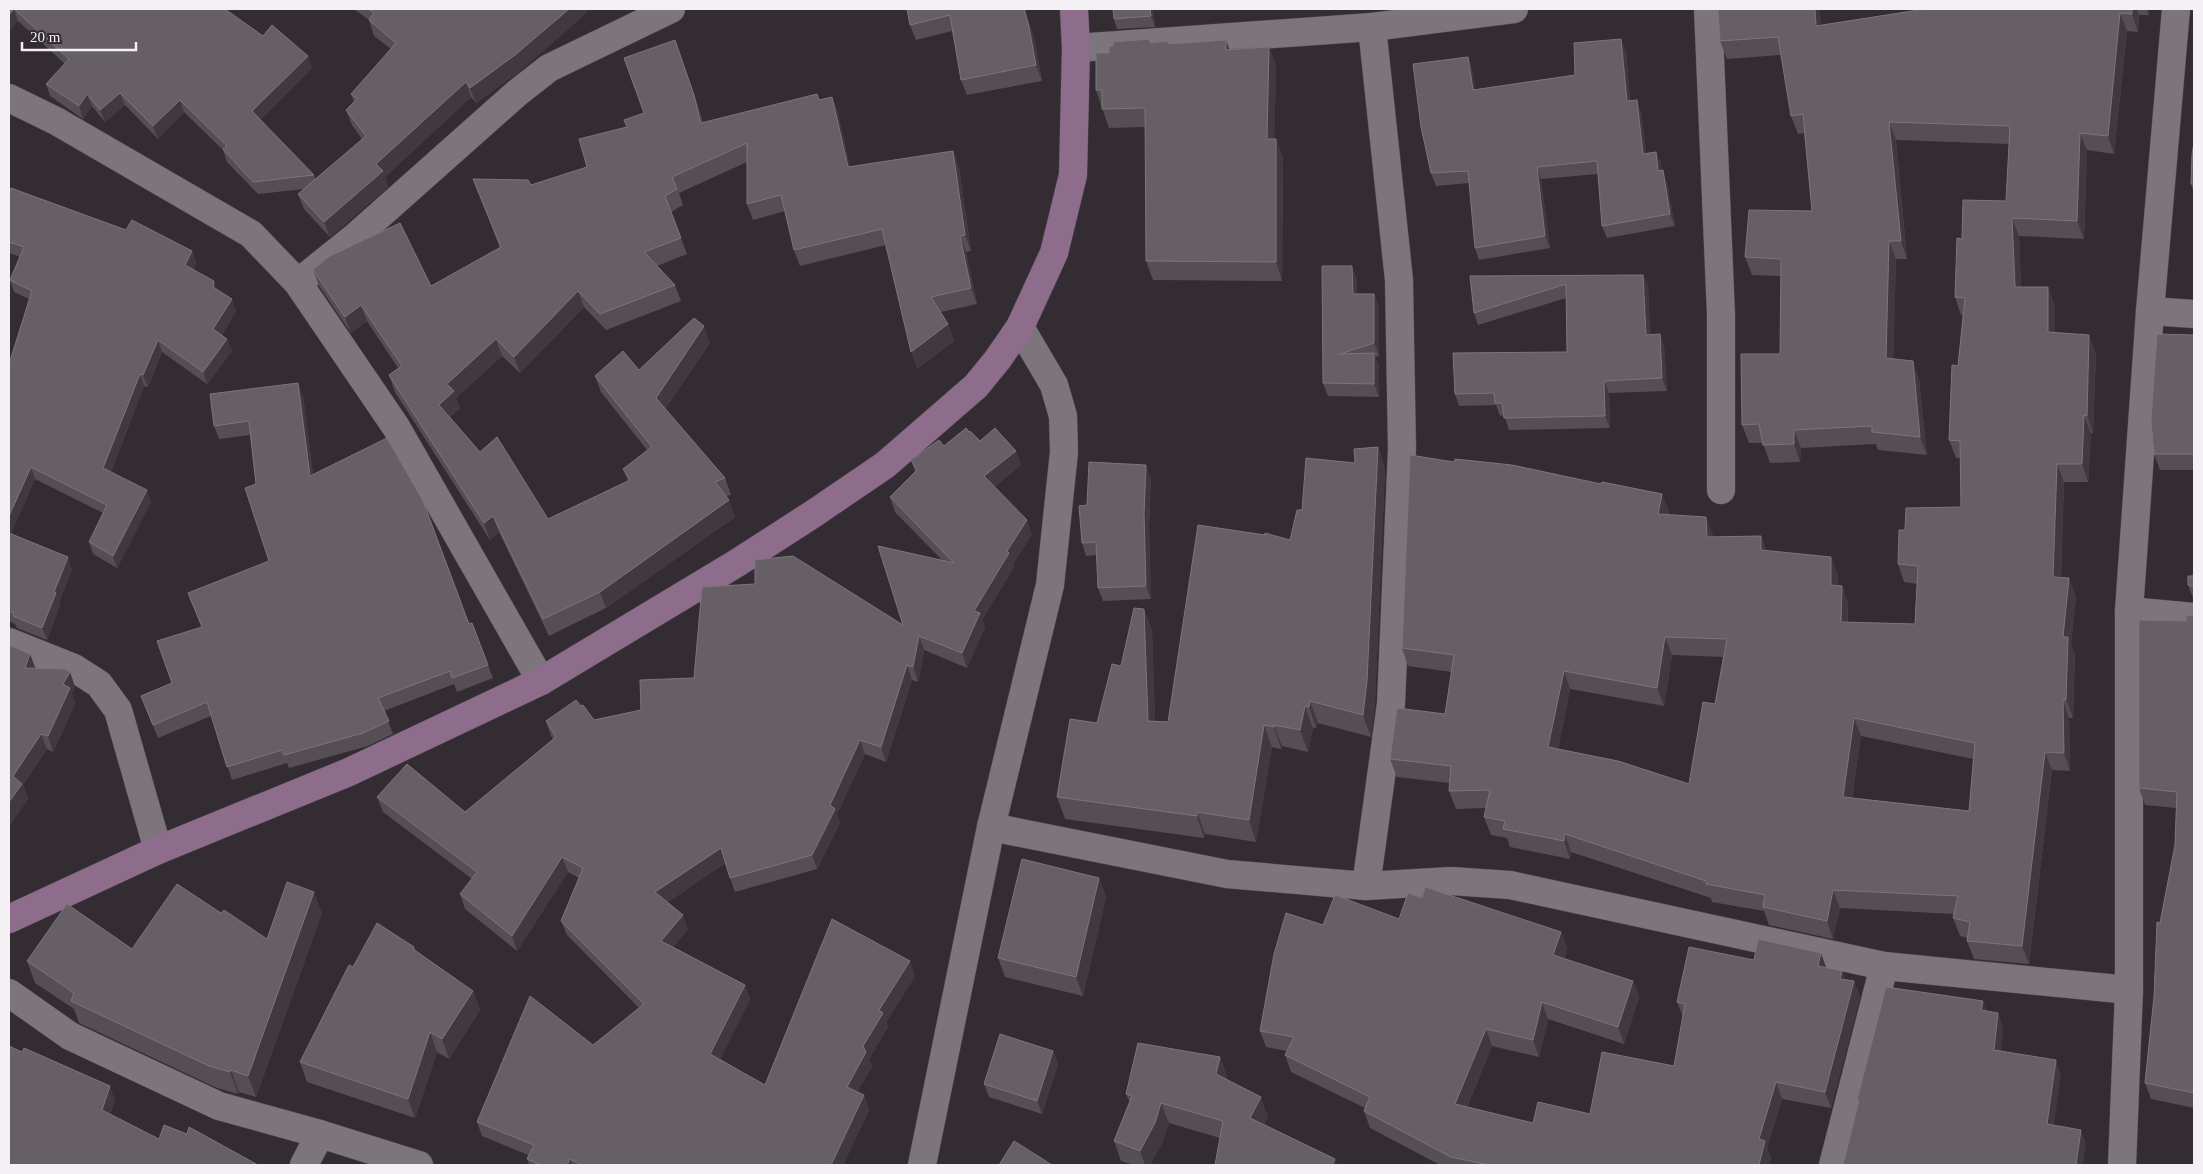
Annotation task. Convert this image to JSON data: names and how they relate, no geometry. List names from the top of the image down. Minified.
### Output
{"scale_bar":"20 m"}
